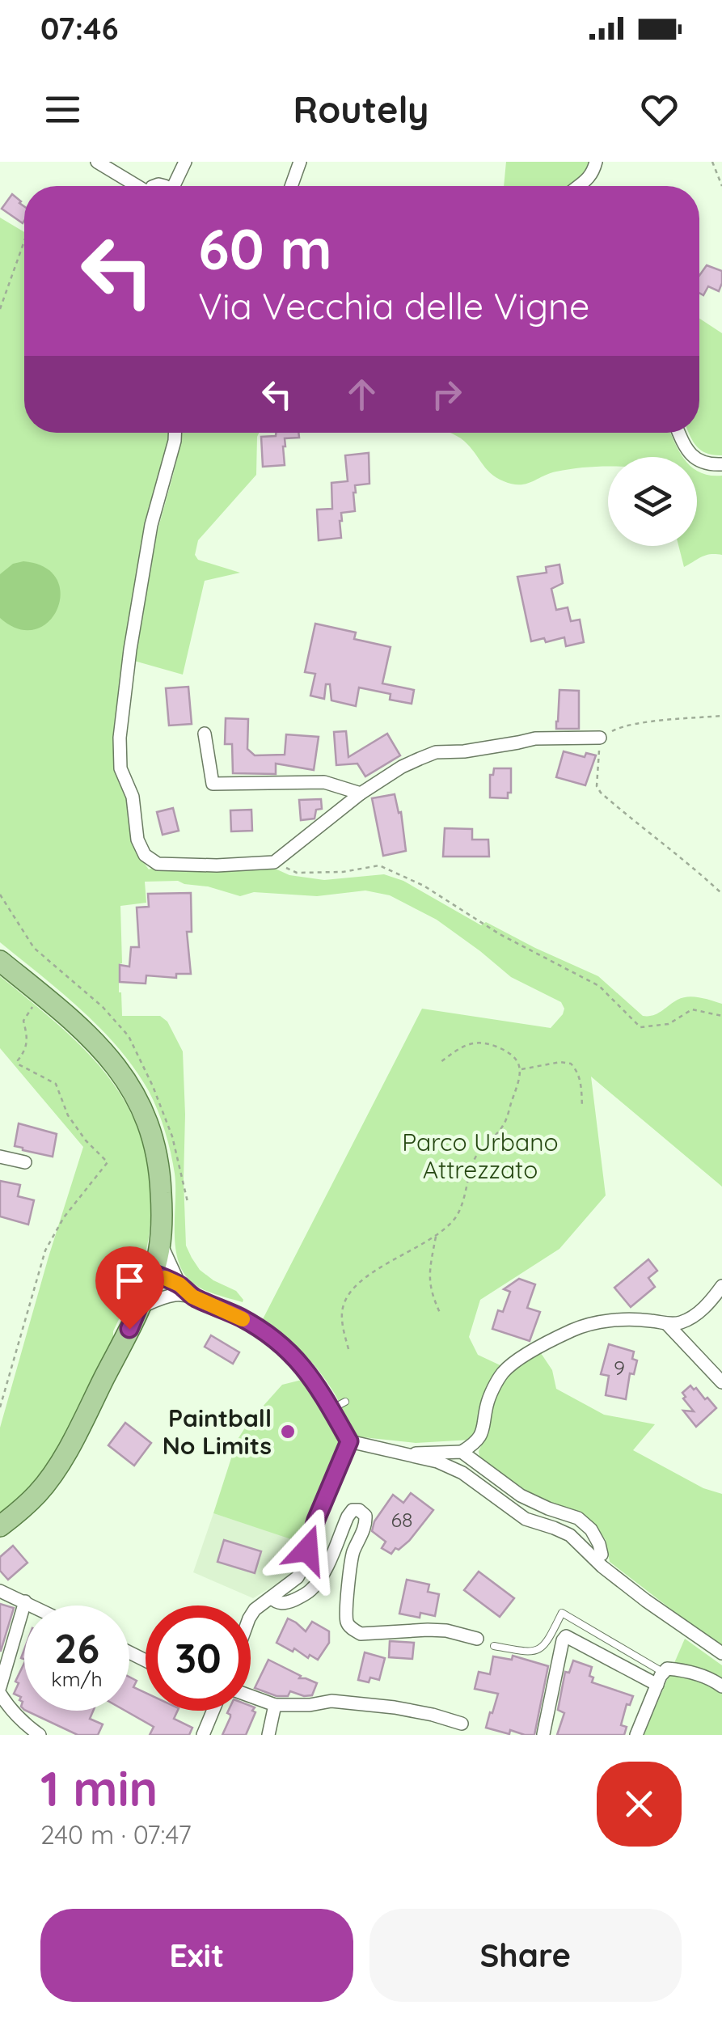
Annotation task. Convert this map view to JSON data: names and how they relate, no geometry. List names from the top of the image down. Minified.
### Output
{"parks":["Parco Urbano Attrezzato"],"places":["Paintball No Limits"],"house_numbers":["9","68"],"page":{"status":"07:46","header":"Routely","turn":["60 m","Via Vecchia delle Vigne"],"speed":"26 km/h","limit":"30","heading":["1 min","240 m · 07:47"],"buttons":["Exit","Share"]}}
